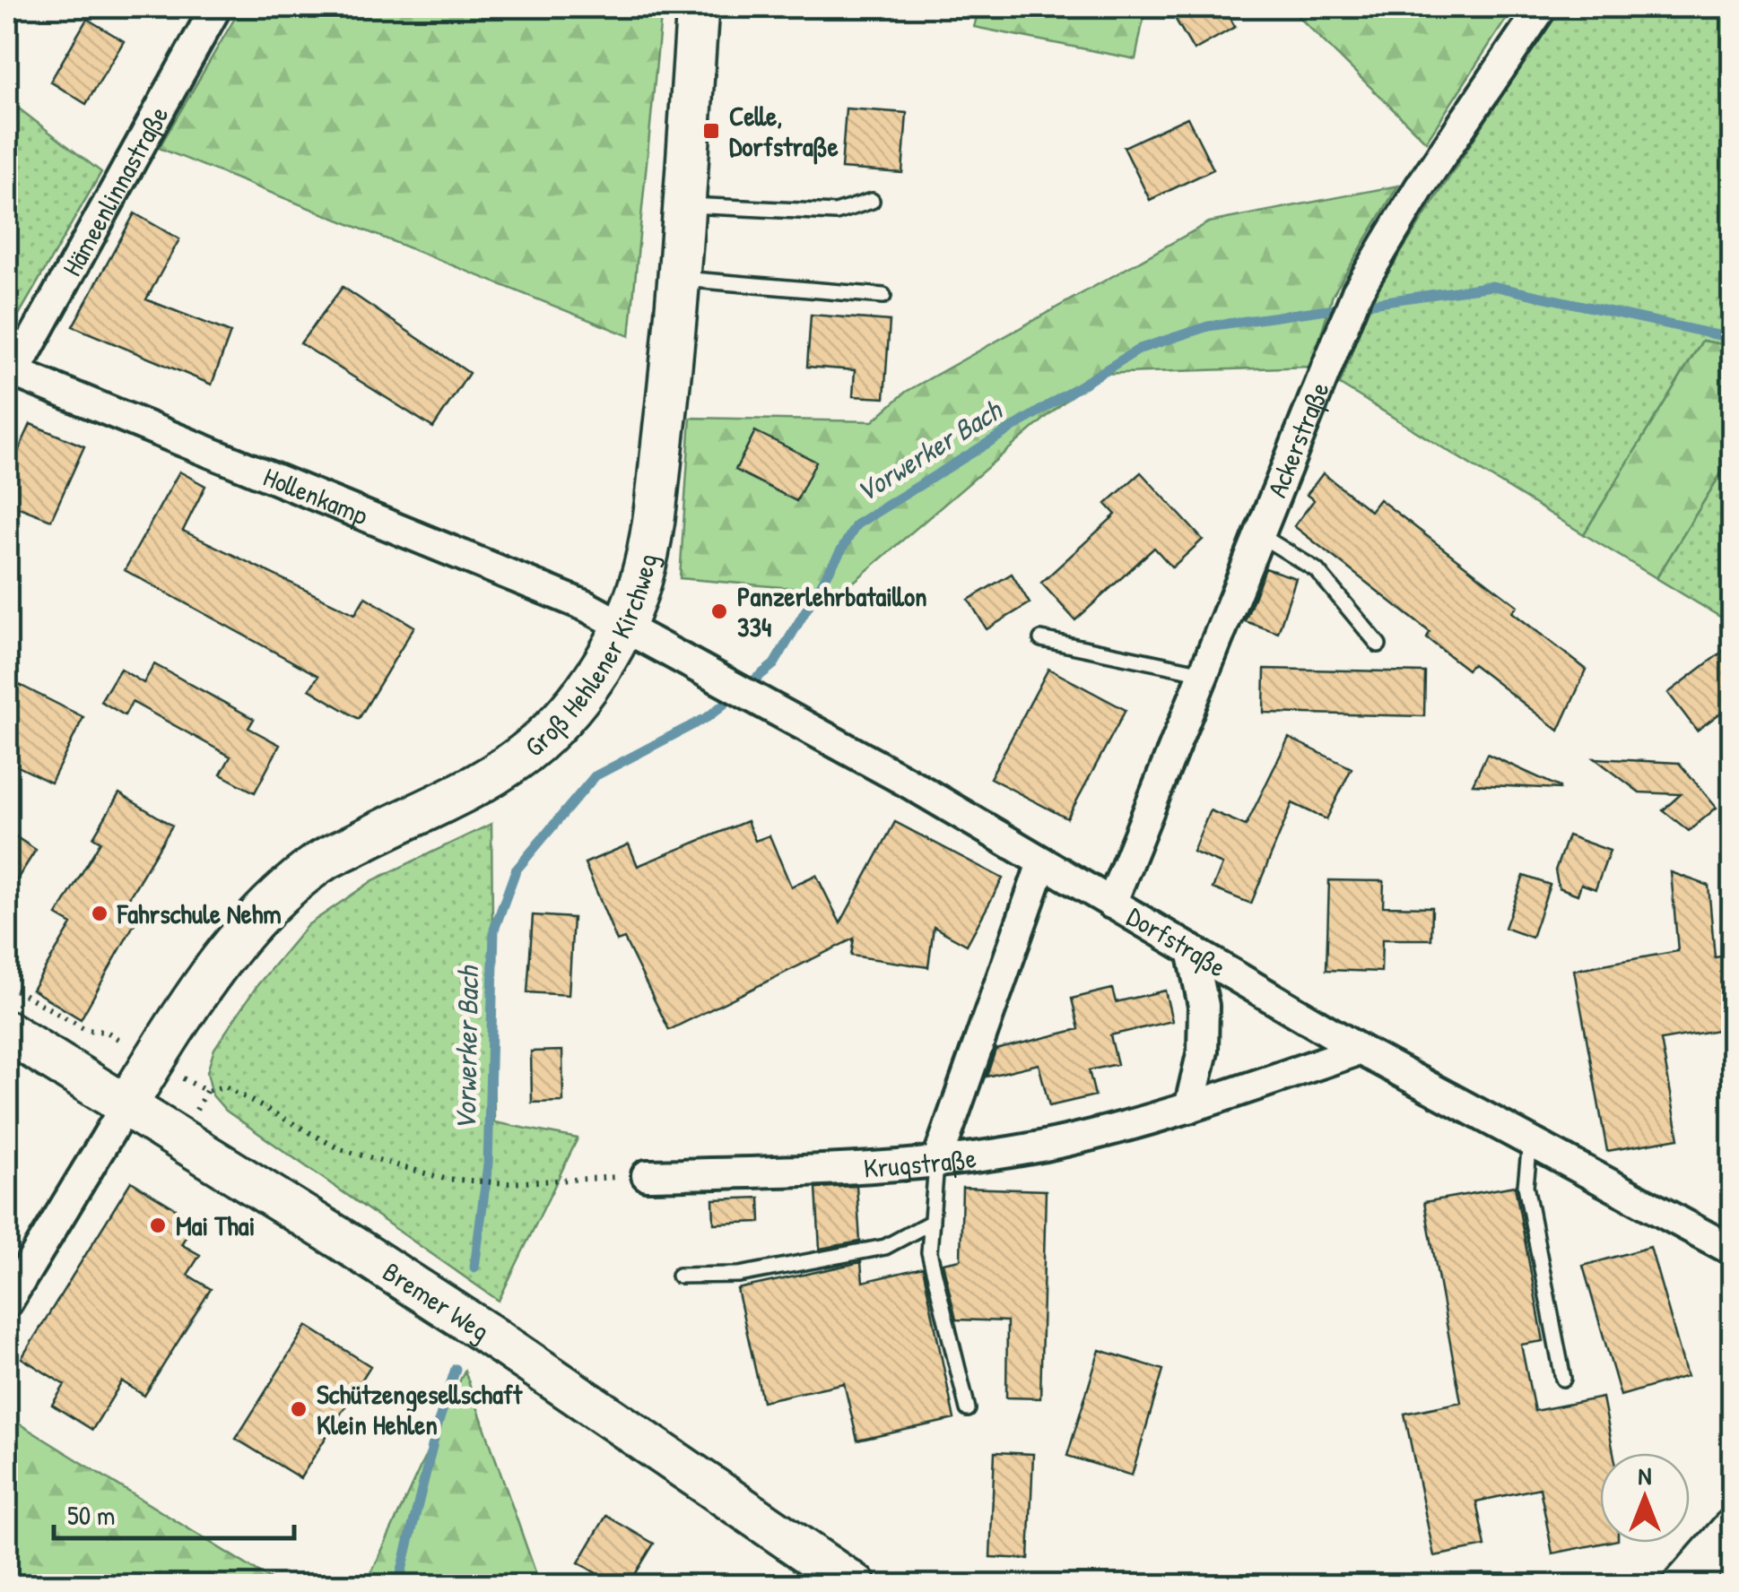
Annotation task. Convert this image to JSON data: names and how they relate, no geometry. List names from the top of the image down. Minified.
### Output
{"streets":{"main road":["Groß Hehlener Kirchweg","Bremer Weg"],"street":["Hämeenlinnastraße","Ackerstraße","Hollenkamp","Dorfstraße","Krugstraße"]},"crossings":[["Hämeenlinnastraße","Hollenkamp"],["Ackerstraße","Dorfstraße"],["Hollenkamp","Groß Hehlener Kirchweg"],["Hollenkamp","Dorfstraße"],["Groß Hehlener Kirchweg","Dorfstraße"],["Groß Hehlener Kirchweg","Bremer Weg"],["Dorfstraße","Krugstraße"]],"water":["Vorwerker Bach"],"places":{"transit":["Celle, Dorfstraße"],"other":["Panzerlehrbataillon 334","Fahrschule Nehm","Mai Thai","Schützengesellschaft Klein Hehlen"]},"scale_bar":"50 m","north":"top"}
